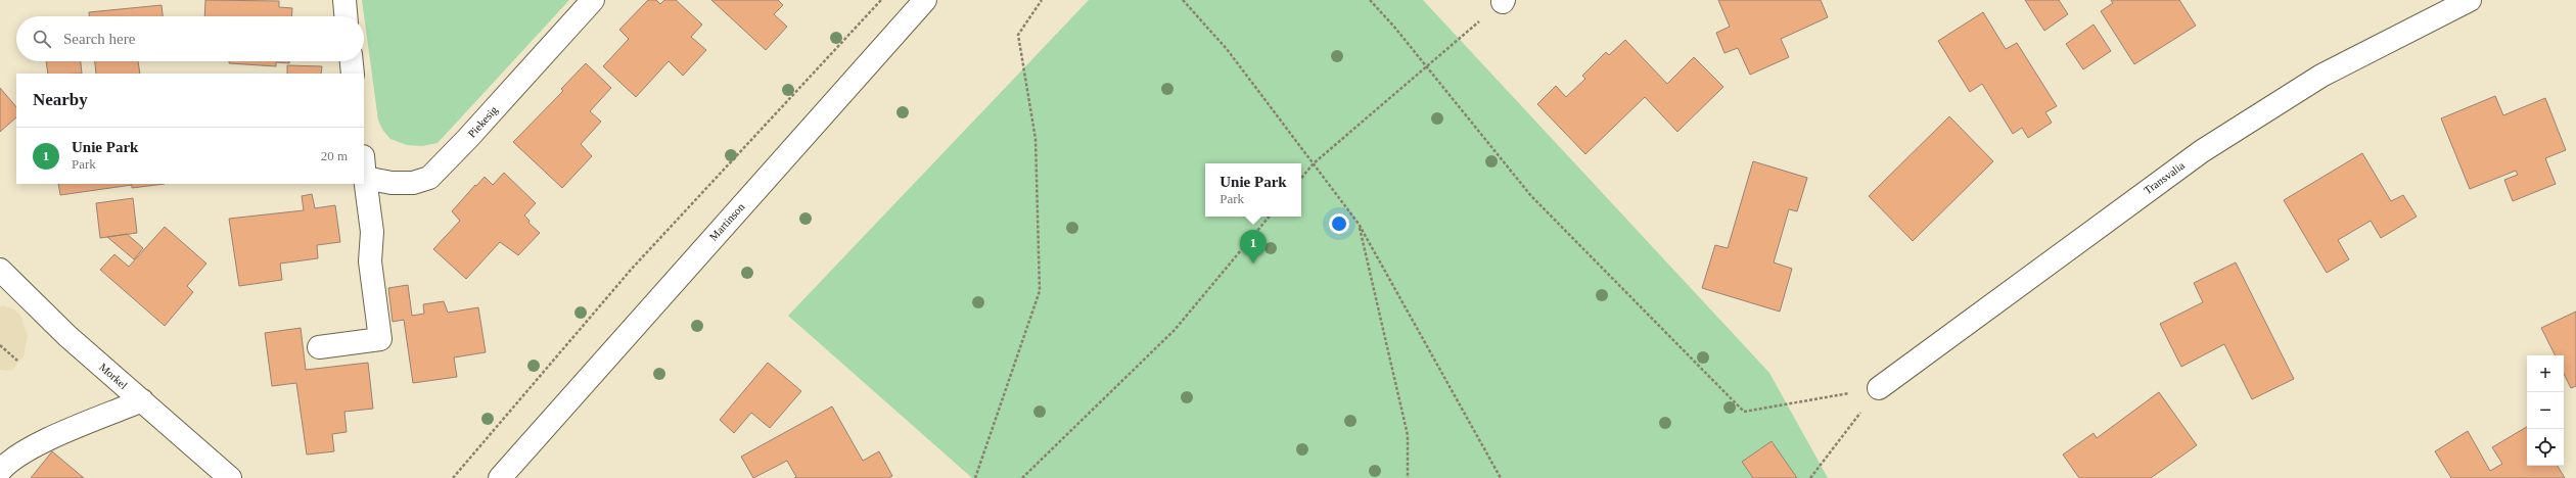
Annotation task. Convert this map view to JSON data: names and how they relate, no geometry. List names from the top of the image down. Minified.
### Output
{"streets":{"street":["Piekesig","Transvalia","Martinson","Morkel"]},"page":{"search":"Search here","heading":"Nearby","list":[{"mark":"1","name":"Unie Park","note":"Park","value":"20 m"}],"popup":["Unie Park","Park"],"pins":"1","map_buttons":["+","−"]}}
